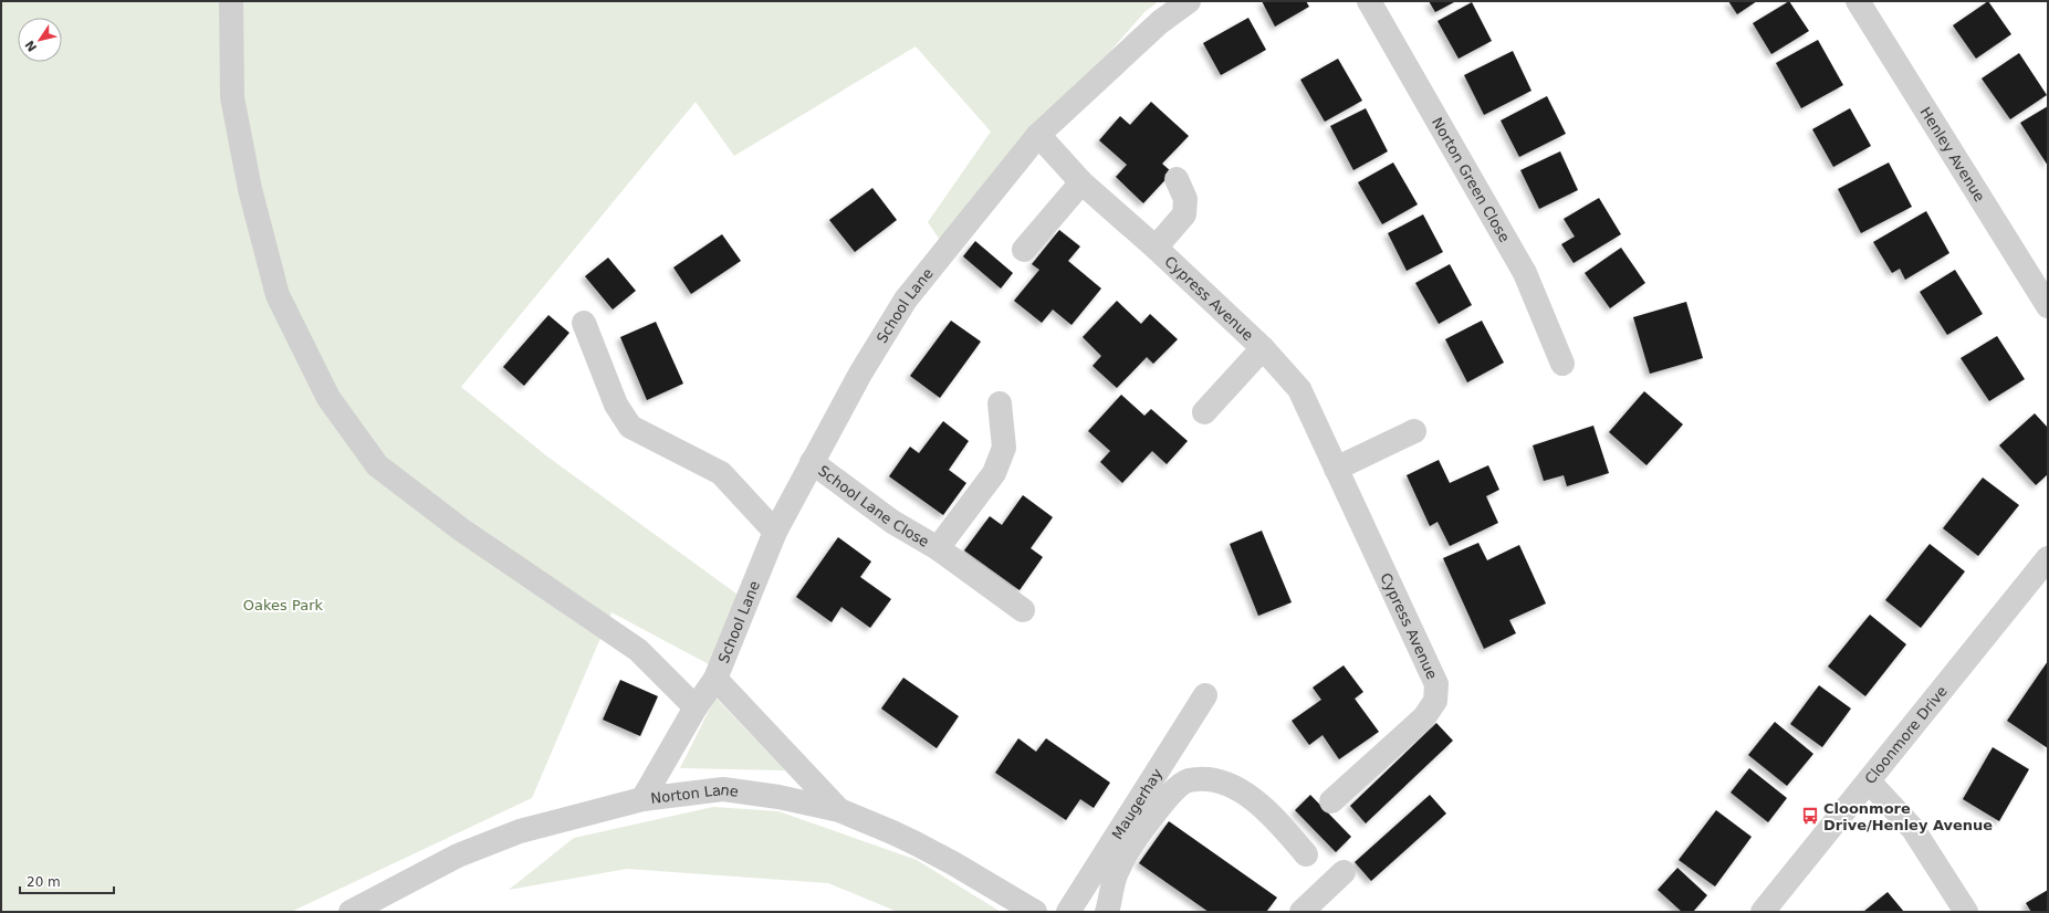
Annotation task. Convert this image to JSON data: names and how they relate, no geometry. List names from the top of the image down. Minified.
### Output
{"streets":{"street":["Henley Avenue","Norton Green Close","Cypress Avenue","School Lane","School Lane Close","Cloonmore Drive","Norton Lane","Maugerhay"]},"crossings":[["Cypress Avenue","School Lane"],["School Lane","School Lane Close"],["School Lane","Norton Lane"]],"parks":["Oakes Park"],"places":{"bus stop":["Cloonmore Drive/Henley Avenue"]},"scale_bar":"20 m","north":"bottom left"}
